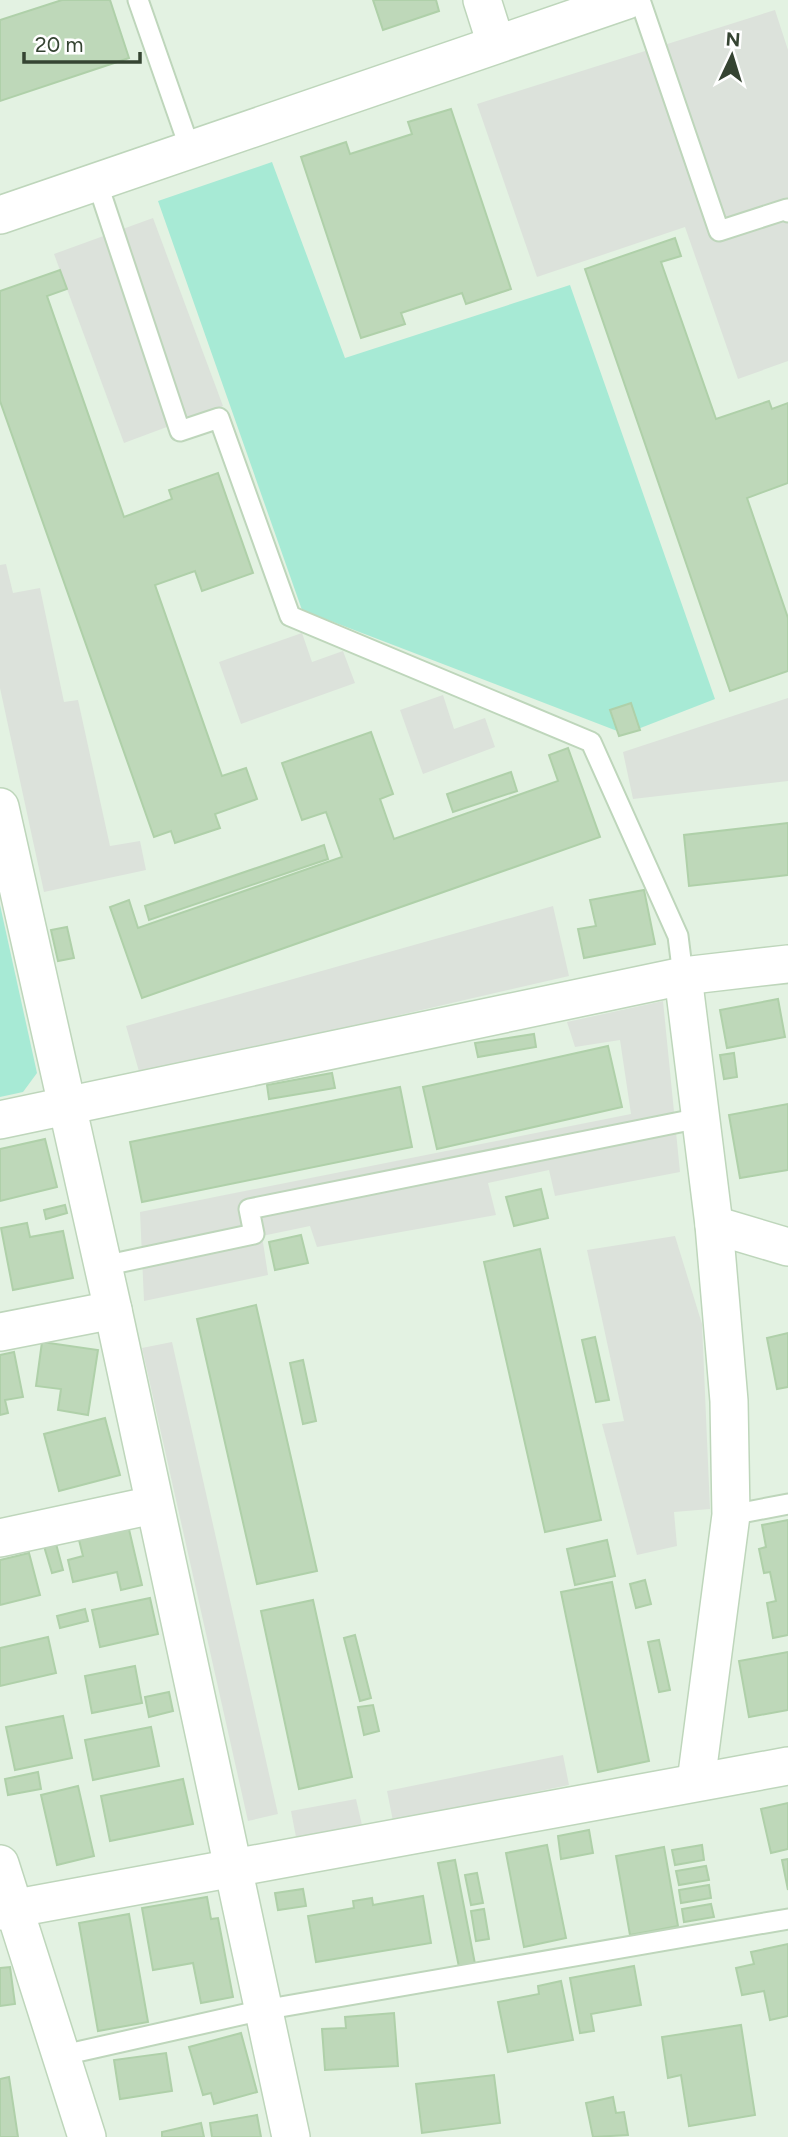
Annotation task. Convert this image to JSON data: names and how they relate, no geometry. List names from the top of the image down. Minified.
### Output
{"scale_bar":"20 m","north":"top"}
